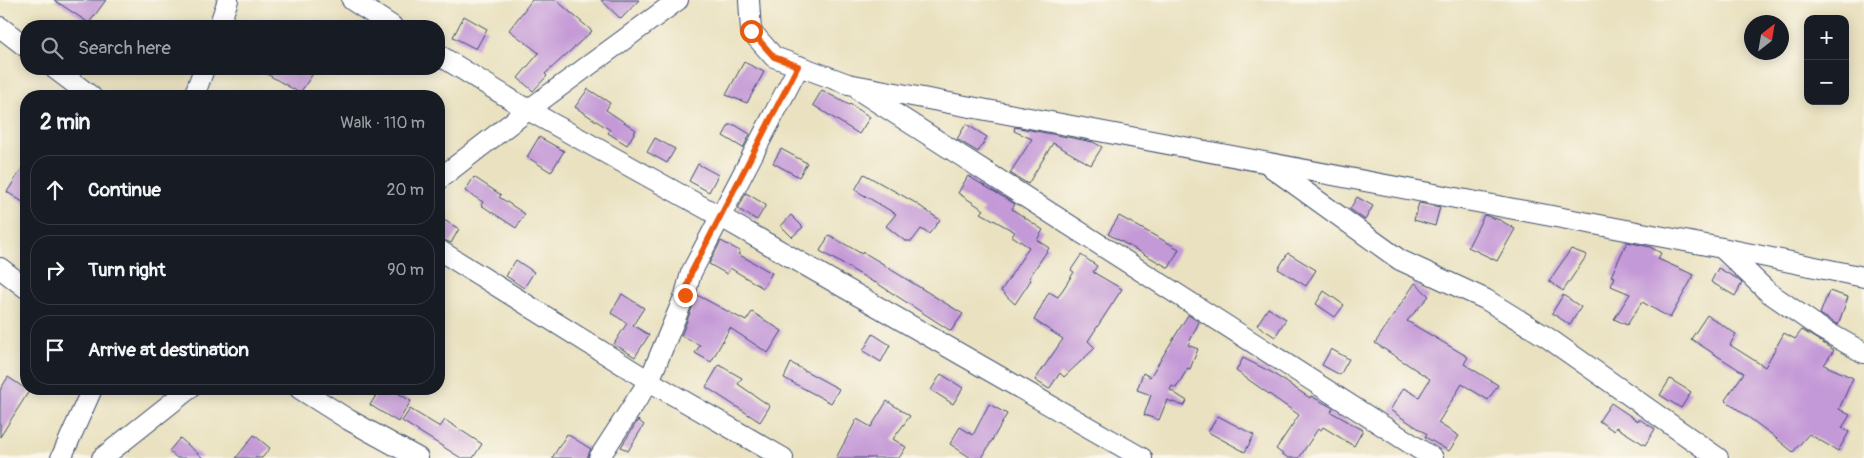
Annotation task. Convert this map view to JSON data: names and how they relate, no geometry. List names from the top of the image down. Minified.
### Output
{"north":"top right","page":{"map_buttons":["+","−"],"search":"Search here","heading":["2 min","Walk · 110 m"],"list":[["Continue","20 m"],["Turn right","90 m"],"Arrive at destination"]}}
